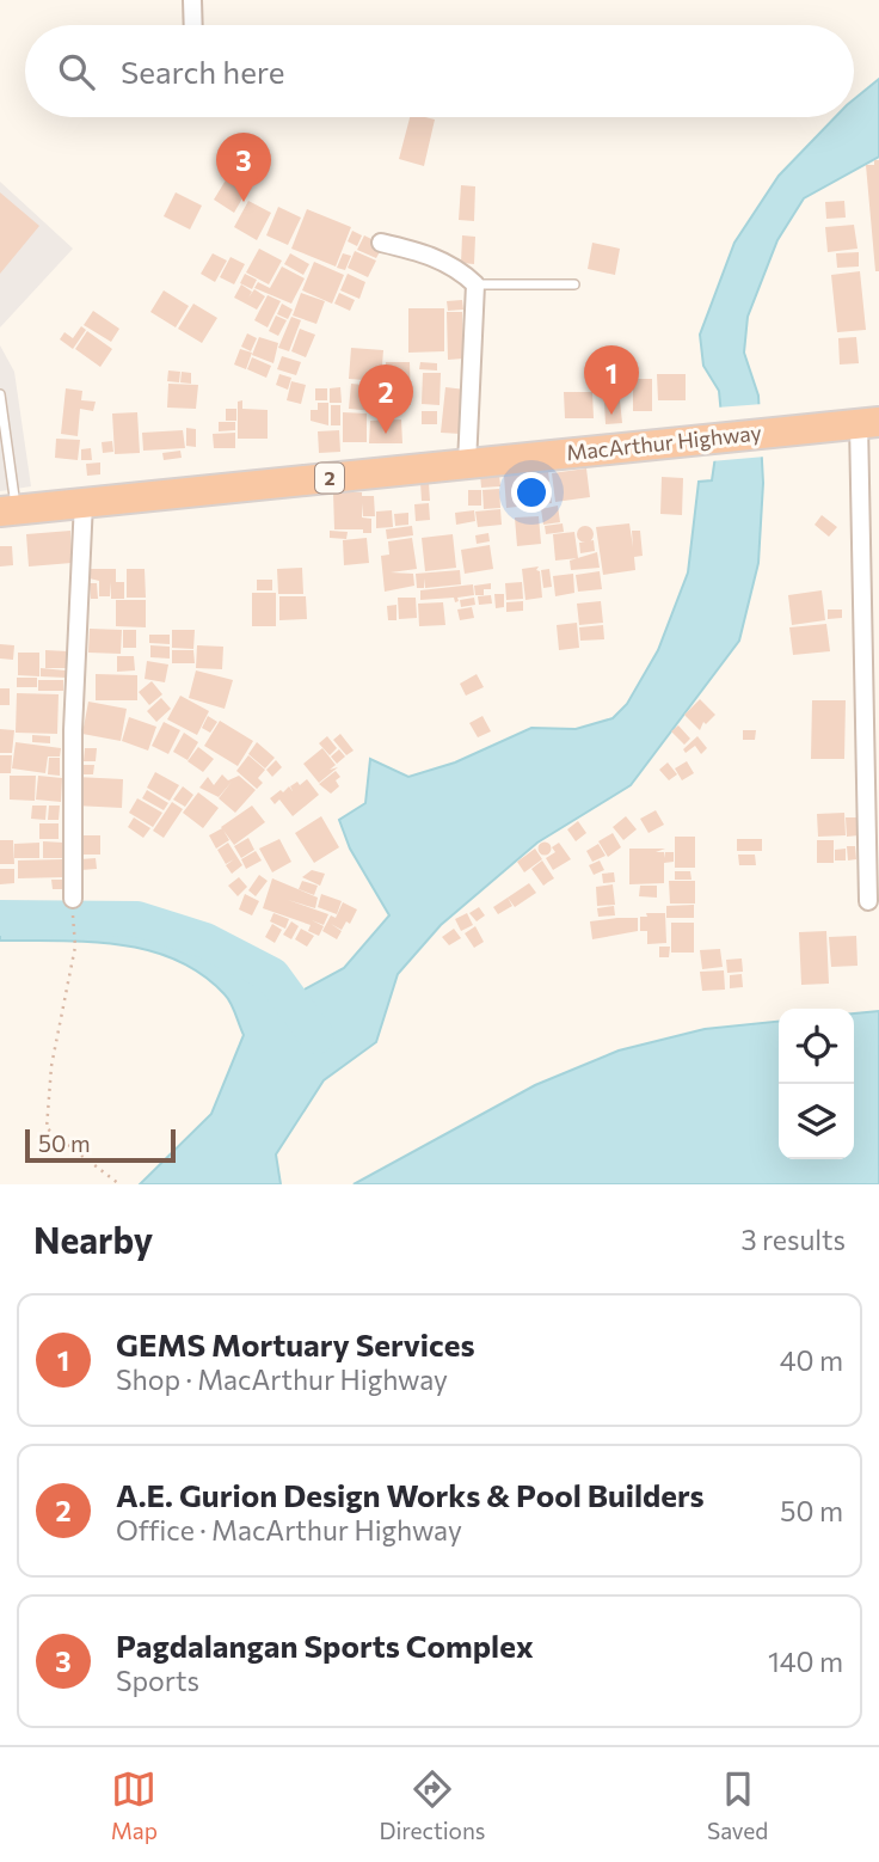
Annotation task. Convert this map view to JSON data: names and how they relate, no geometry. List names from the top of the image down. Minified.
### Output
{"streets":{"highway":["MacArthur Highway","2"]},"scale_bar":"50 m","page":{"search":"Search here","pins":["3","1","2"],"scale":"50 m","heading":["Nearby","3 results"],"list":[{"mark":"1","name":"GEMS Mortuary Services","note":"Shop · MacArthur Highway","value":"40 m"},{"mark":"2","name":"A.E. Gurion Design Works & Pool Builders","note":"Office · MacArthur Highway","value":"50 m"},{"mark":"3","name":"Pagdalangan Sports Complex","note":"Sports","value":"140 m"}],"nav":["Map","Directions","Saved"]}}
